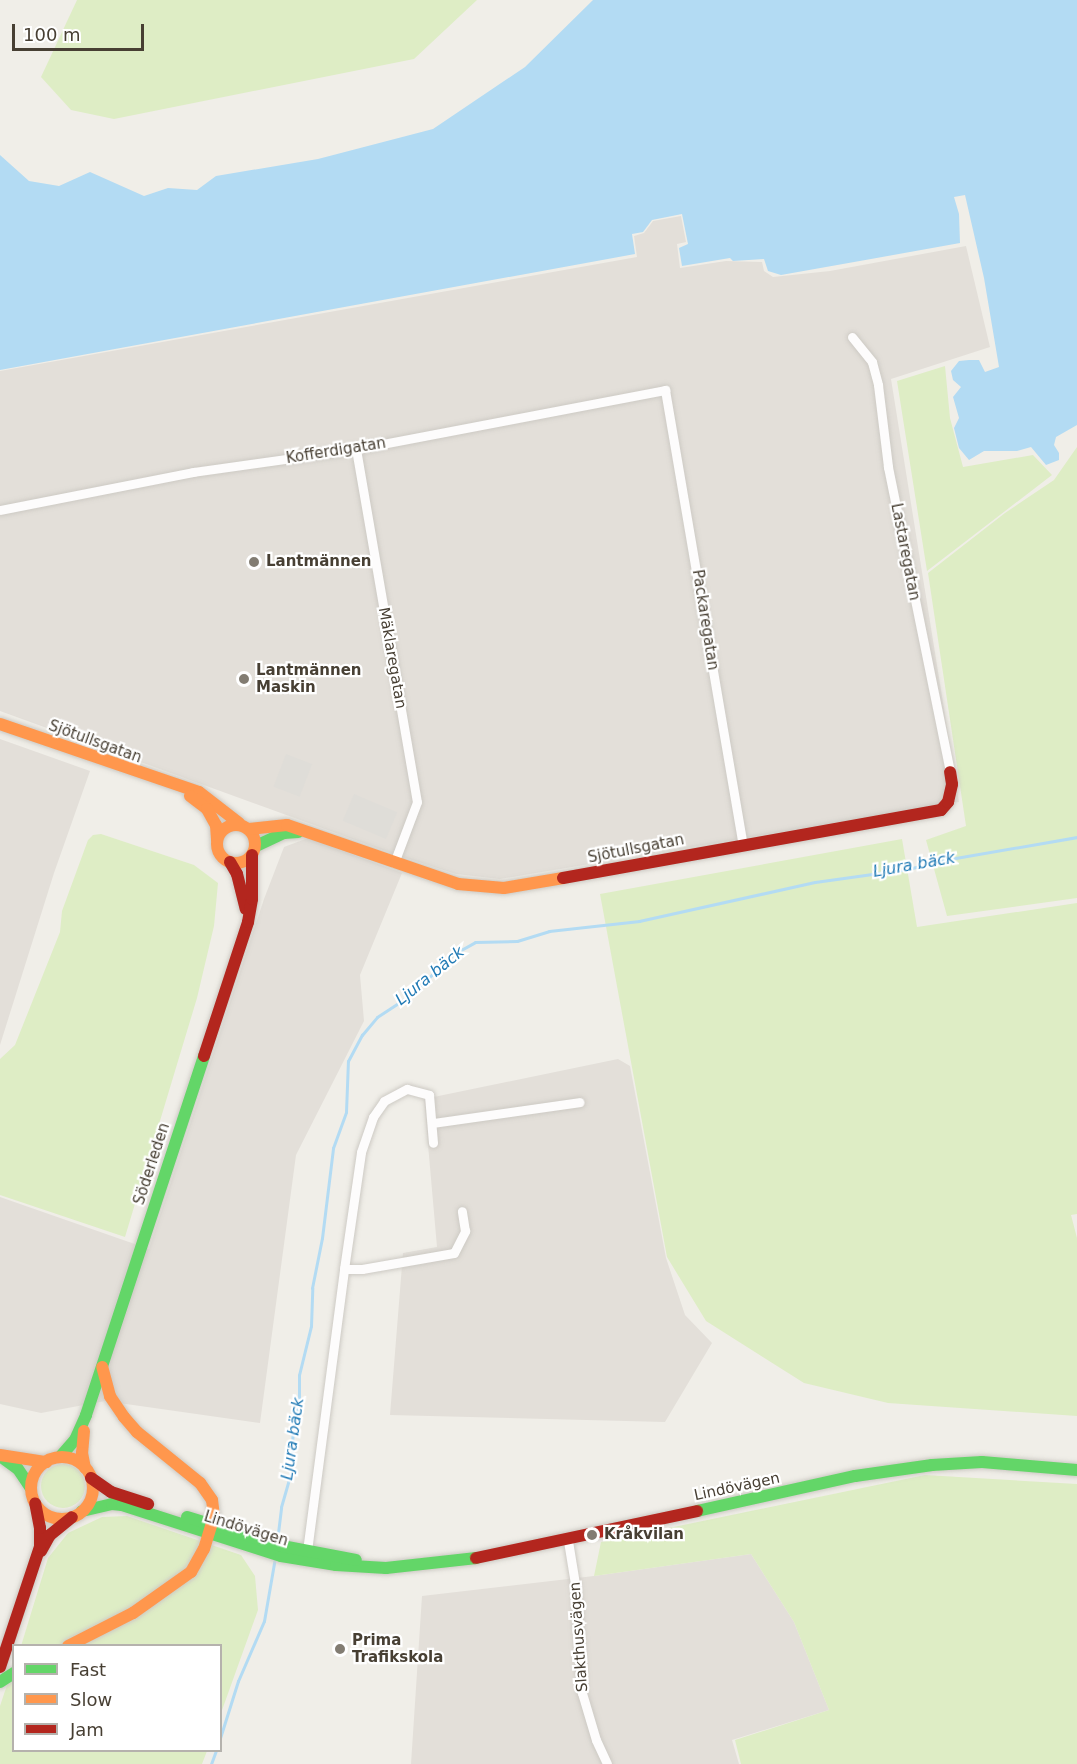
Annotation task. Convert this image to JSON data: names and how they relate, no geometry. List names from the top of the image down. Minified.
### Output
{"streets":{"main road":["Sjötullsgatan","Söderleden","Lindövägen"],"street":["Kofferdigatan","Lastaregatan","Packaregatan","Mäklaregatan","Slakthusvägen"]},"crossings":[["Kofferdigatan","Packaregatan"],["Kofferdigatan","Mäklaregatan"],["Lastaregatan","Sjötullsgatan"],["Packaregatan","Sjötullsgatan"],["Mäklaregatan","Sjötullsgatan"],["Sjötullsgatan","Söderleden"],["Söderleden","Lindövägen"],["Lindövägen","Slakthusvägen"]],"water":["Ljura bäck"],"places":["Lantmännen","Lantmännen Maskin","Kråkvilan","Prima Trafikskola"],"legend":["Fast","Slow","Jam"],"scale_bar":"100 m"}
